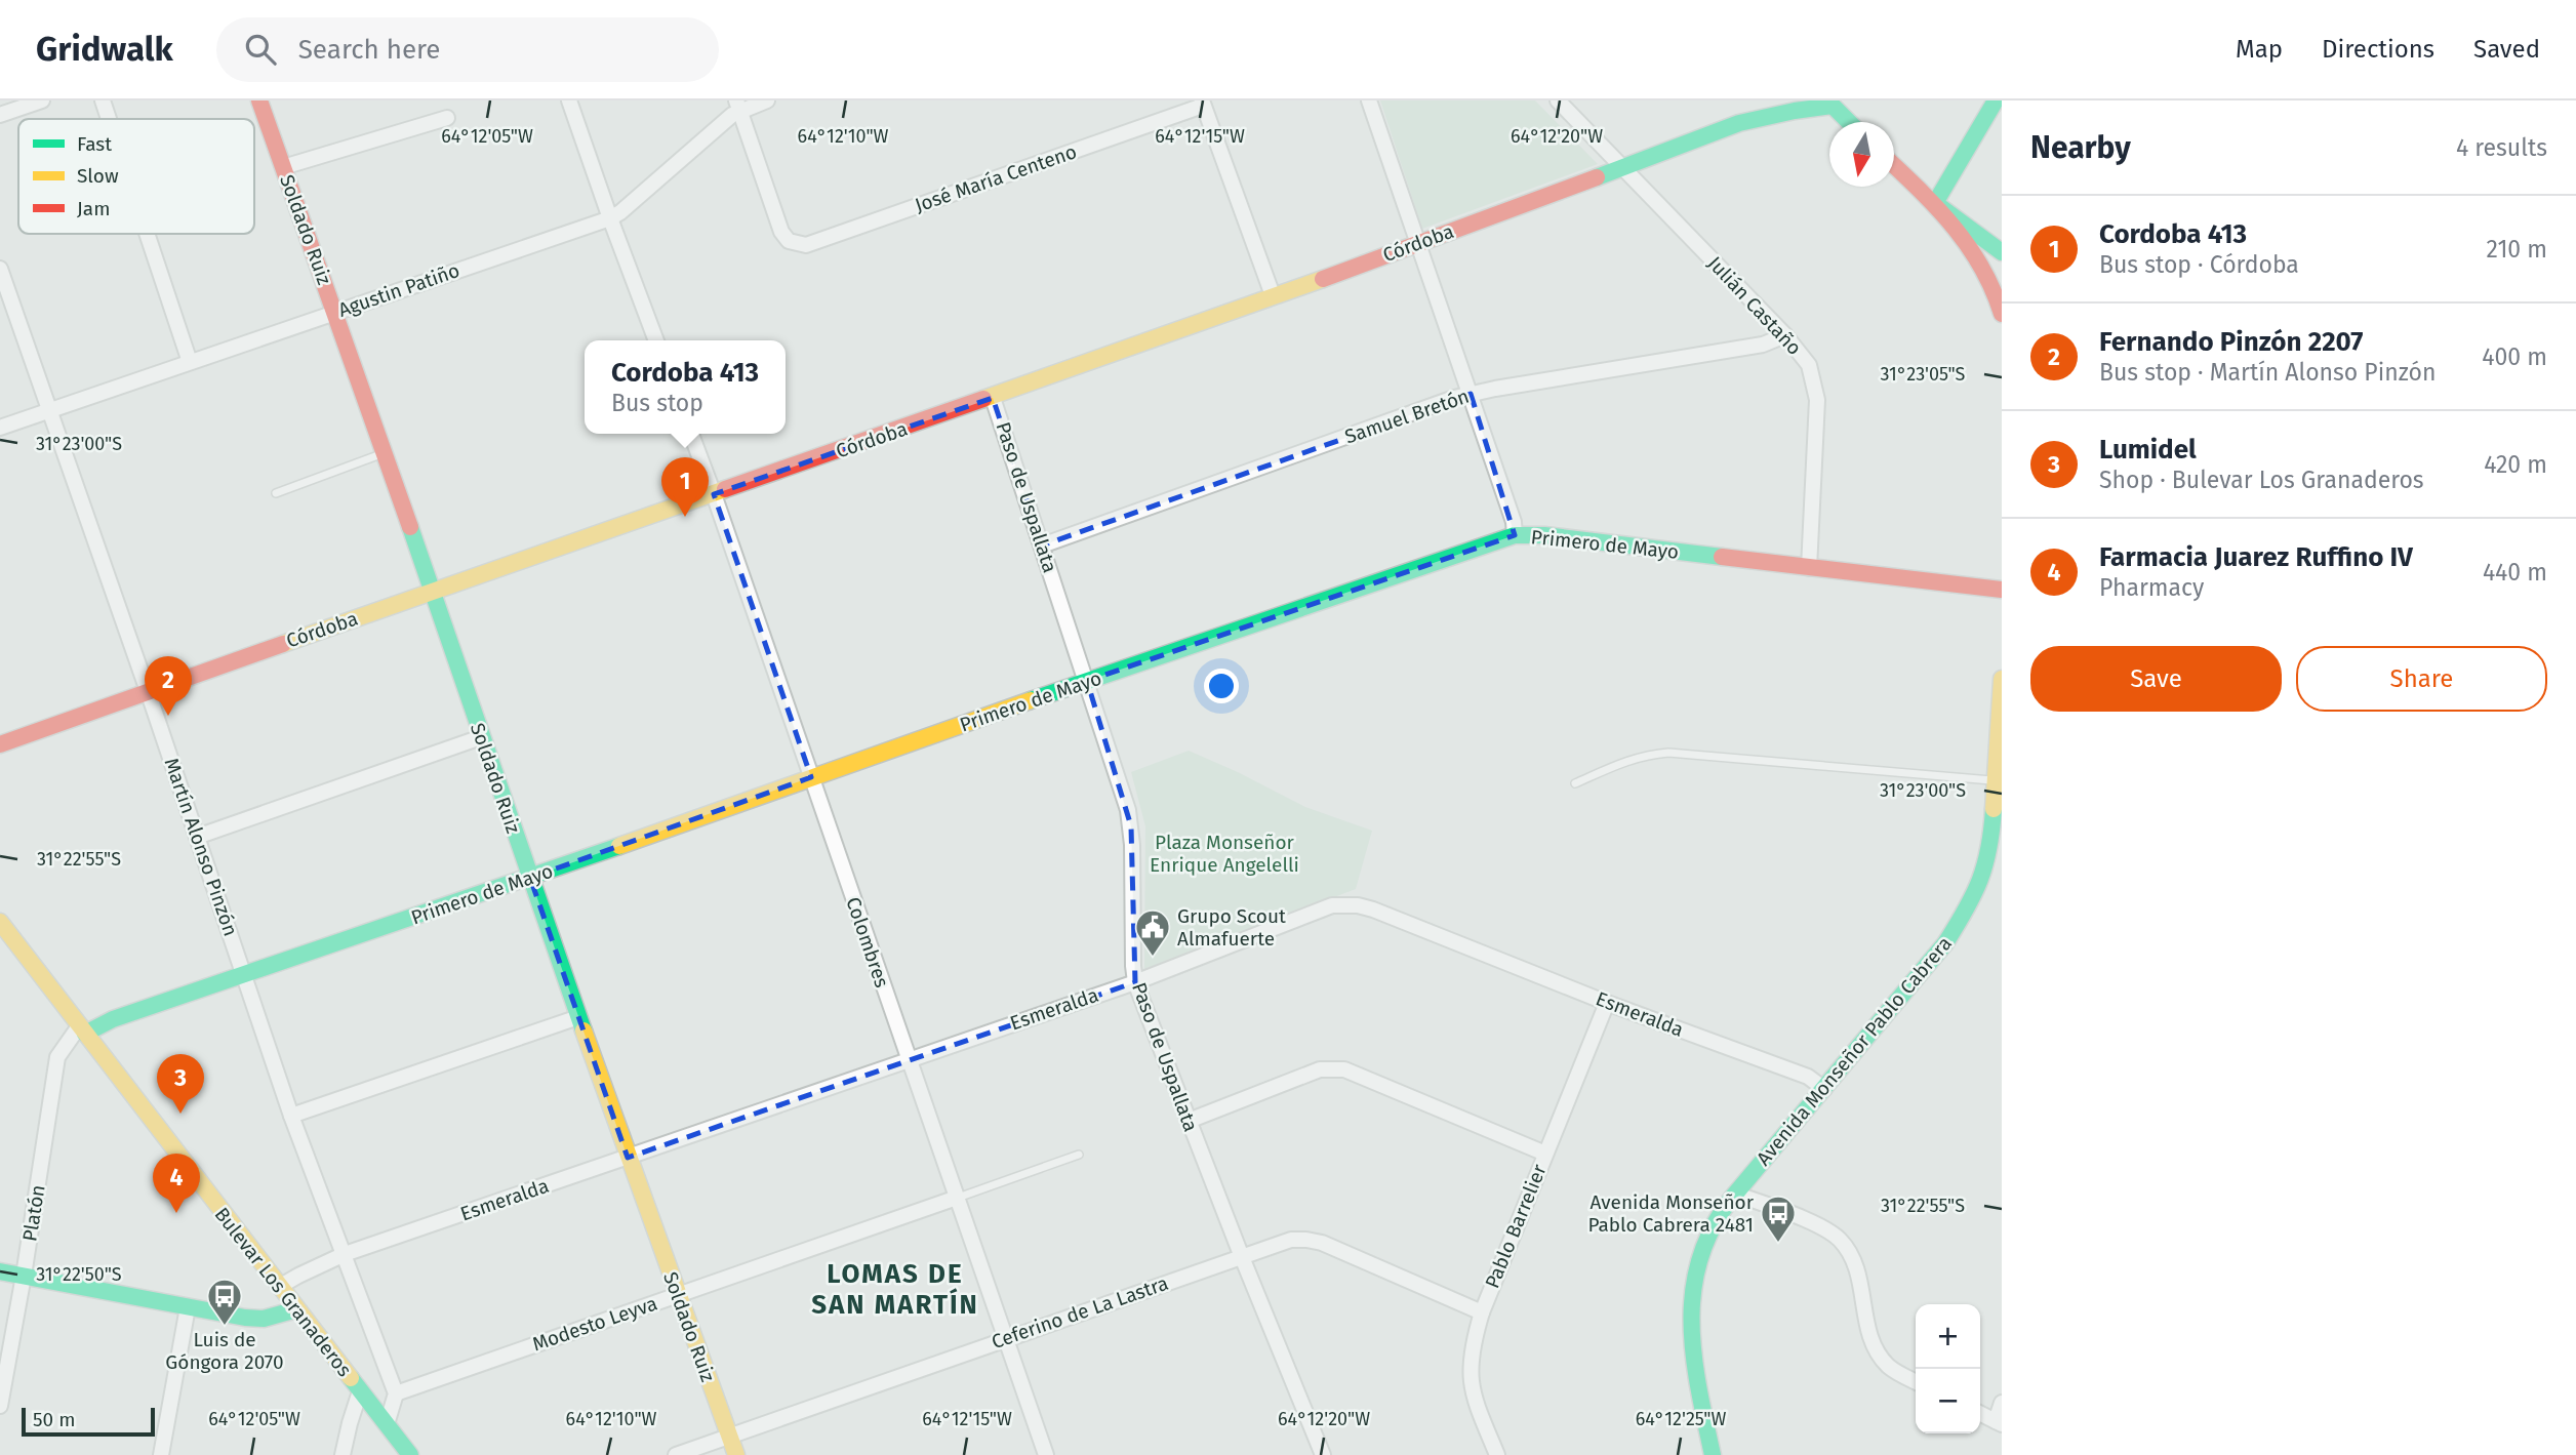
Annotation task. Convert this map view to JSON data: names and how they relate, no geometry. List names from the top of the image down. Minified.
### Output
{"streets":{"main road":["Soldado Ruiz","Córdoba","Primero de Mayo","Avenida Monseñor Pablo Cabrera","Bulevar Los Granaderos"],"street":["José María Centeno","Agustin Patiño","Julián Castaño","Samuel Bretón","Paso de Uspallata","Martín Alonso Pinzón","Colombres","Esmeralda","Platón","Pablo Barrelier","Ceferino de La Lastra","Modesto Leyva"]},"crossings":[["José María Centeno","Agustin Patiño"],["Soldado Ruiz","Córdoba"],["Soldado Ruiz","Agustin Patiño"],["Soldado Ruiz","Primero de Mayo"],["Soldado Ruiz","Esmeralda"],["Soldado Ruiz","Ceferino de La Lastra"],["Soldado Ruiz","Modesto Leyva"],["Córdoba","Julián Castaño"],["Córdoba","Paso de Uspallata"],["Córdoba","Martín Alonso Pinzón"],["Córdoba","Colombres"],["Agustin Patiño","Martín Alonso Pinzón"],["Julián Castaño","Samuel Bretón"],["Julián Castaño","Primero de Mayo"],["Samuel Bretón","Paso de Uspallata"],["Paso de Uspallata","Primero de Mayo"],["Paso de Uspallata","Esmeralda"],["Paso de Uspallata","Ceferino de La Lastra"],["Primero de Mayo","Martín Alonso Pinzón"],["Primero de Mayo","Colombres"],["Primero de Mayo","Platón"],["Primero de Mayo","Bulevar Los Granaderos"],["Martín Alonso Pinzón","Esmeralda"],["Martín Alonso Pinzón","Modesto Leyva"],["Colombres","Esmeralda"],["Colombres","Ceferino de La Lastra"],["Colombres","Modesto Leyva"],["Esmeralda","Avenida Monseñor Pablo Cabrera"],["Esmeralda","Pablo Barrelier"],["Esmeralda","Bulevar Los Granaderos"],["Platón","Bulevar Los Granaderos"],["Pablo Barrelier","Ceferino de La Lastra"]],"districts":["LOMAS DE SAN MARTÍN"],"parks":["Plaza Monseñor Enrique Angelelli"],"places":{"public building":["Grupo Scout Almafuerte"],"bus stop":["Avenida Monseñor Pablo Cabrera 2481","Luis de Góngora 2070"]},"legend":["Fast","Slow","Jam"],"scale_bar":"50 m","north":"bottom","page":{"header":"Gridwalk","search":"Search here","nav":["Map","Directions","Saved"],"heading":["Nearby","4 results"],"list":[{"mark":"1","name":"Cordoba 413","note":"Bus stop · Córdoba","value":"210 m"},{"mark":"2","name":"Fernando Pinzón 2207","note":"Bus stop · Martín Alonso Pinzón","value":"400 m"},{"mark":"3","name":"Lumidel","note":"Shop · Bulevar Los Granaderos","value":"420 m"},{"mark":"4","name":"Farmacia Juarez Ruffino IV","note":"Pharmacy","value":"440 m"}],"popup":["Cordoba 413","Bus stop"],"pins":["1","2","3","4"],"buttons":["Save","Share"],"map_buttons":["+","−"],"scale":"50 m"},"coordinates":["64°12'05\"W","64°12'10\"W","64°12'15\"W","64°12'20\"W","31°23'05\"S","31°23'00\"S","31°22'55\"S","31°22'50\"S","64°12'25\"W"]}
